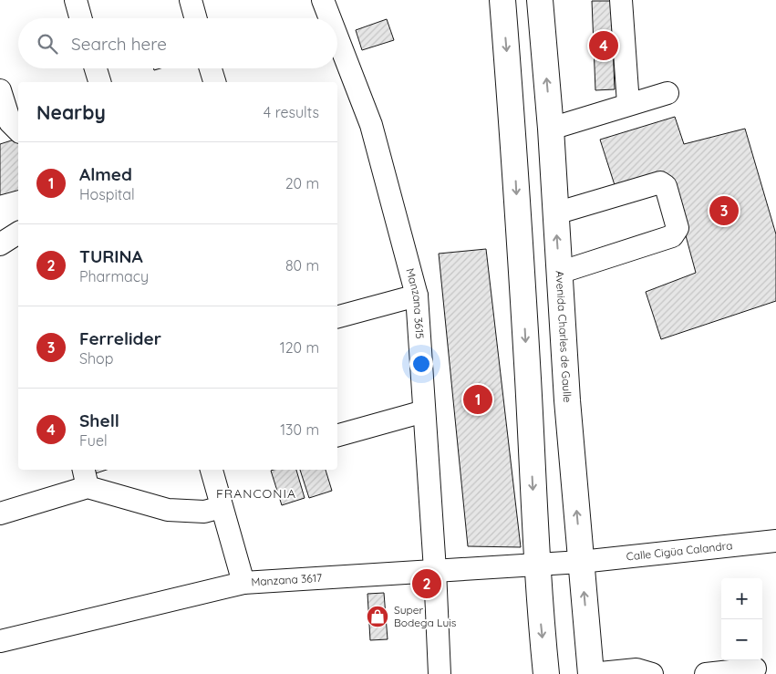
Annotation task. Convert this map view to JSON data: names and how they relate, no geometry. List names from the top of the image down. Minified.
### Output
{"streets":{"main road":["Avenida Charles de Gaulle"],"street":["Manzana 3615","Calle Cigüa Calandra","Manzana 3617"]},"crossings":[["Manzana 3615","Manzana 3617"],["Avenida Charles de Gaulle","Calle Cigüa Calandra"],["Avenida Charles de Gaulle","Manzana 3617"],["Calle Cigüa Calandra","Manzana 3617"]],"districts":["FRANCONIA"],"places":{"shop":["Super Bodega Luis"]},"page":{"search":"Search here","pins":["4","3","1","2"],"heading":["Nearby","4 results"],"list":[{"mark":"1","name":"Almed","note":"Hospital","value":"20 m"},{"mark":"2","name":"TURINA","note":"Pharmacy","value":"80 m"},{"mark":"3","name":"Ferrelider","note":"Shop","value":"120 m"},{"mark":"4","name":"Shell","note":"Fuel","value":"130 m"}],"map_buttons":["+","−"]}}
